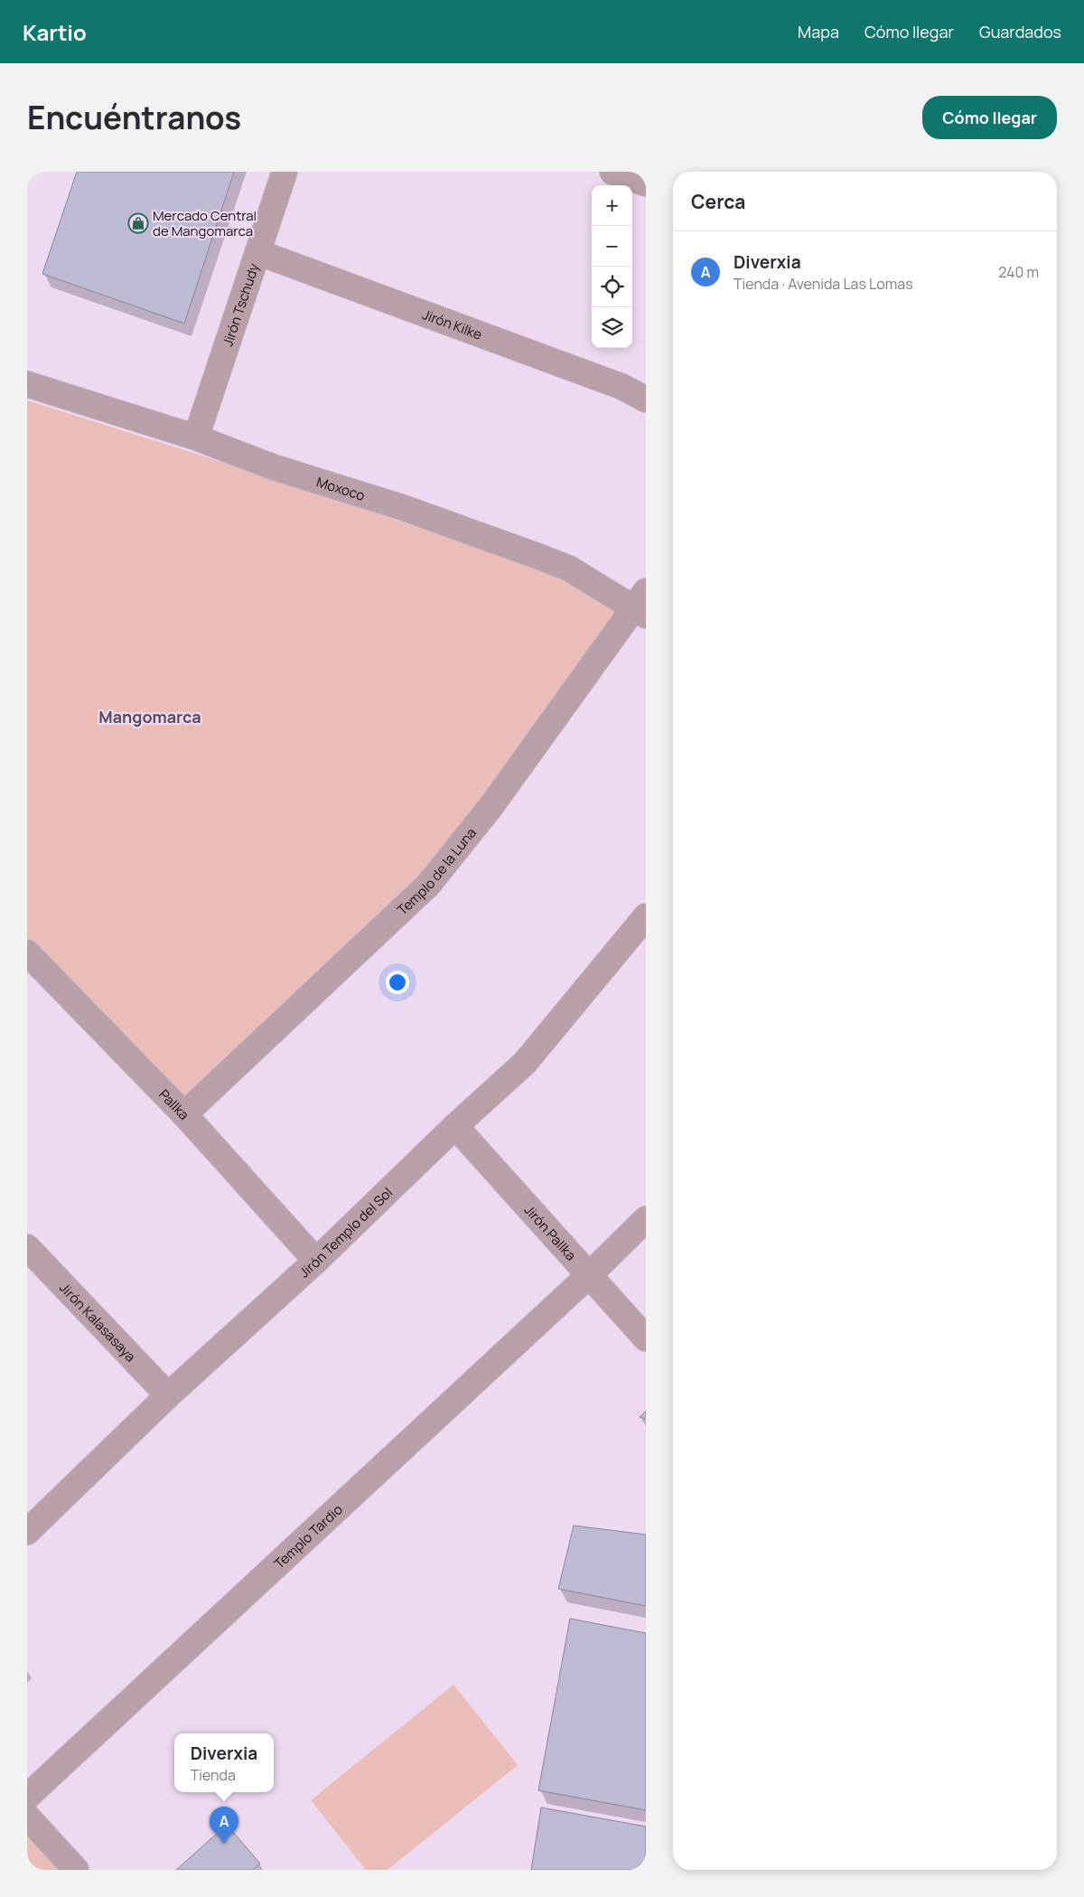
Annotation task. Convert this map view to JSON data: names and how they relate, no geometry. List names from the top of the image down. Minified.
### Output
{"streets":{"street":["Jirón Tschudy","Jirón Kilke","Moxoco","Templo de la Luna","Pallka","Jirón Templo del Sol","Jirón Pallka","Jirón Kalasasaya","Templo Tardio"]},"crossings":[["Jirón Tschudy","Jirón Kilke"],["Jirón Tschudy","Moxoco"],["Moxoco","Templo de la Luna"],["Templo de la Luna","Pallka"],["Pallka","Jirón Templo del Sol"],["Jirón Templo del Sol","Jirón Pallka"],["Jirón Templo del Sol","Jirón Kalasasaya"],["Jirón Pallka","Templo Tardio"]],"districts":["Mangomarca"],"places":{"shop":["Mercado Central de Mangomarca"]},"page":{"header":"Kartio","nav":["Mapa","Cómo llegar","Guardados"],"title":"Encuéntranos","buttons":"Cómo llegar","heading":"Cerca","map_buttons":["+","−"],"list":[{"mark":"A","name":"Diverxia","note":"Tienda · Avenida Las Lomas","value":"240 m"}],"popup":["Diverxia","Tienda"],"pins":"A"}}
